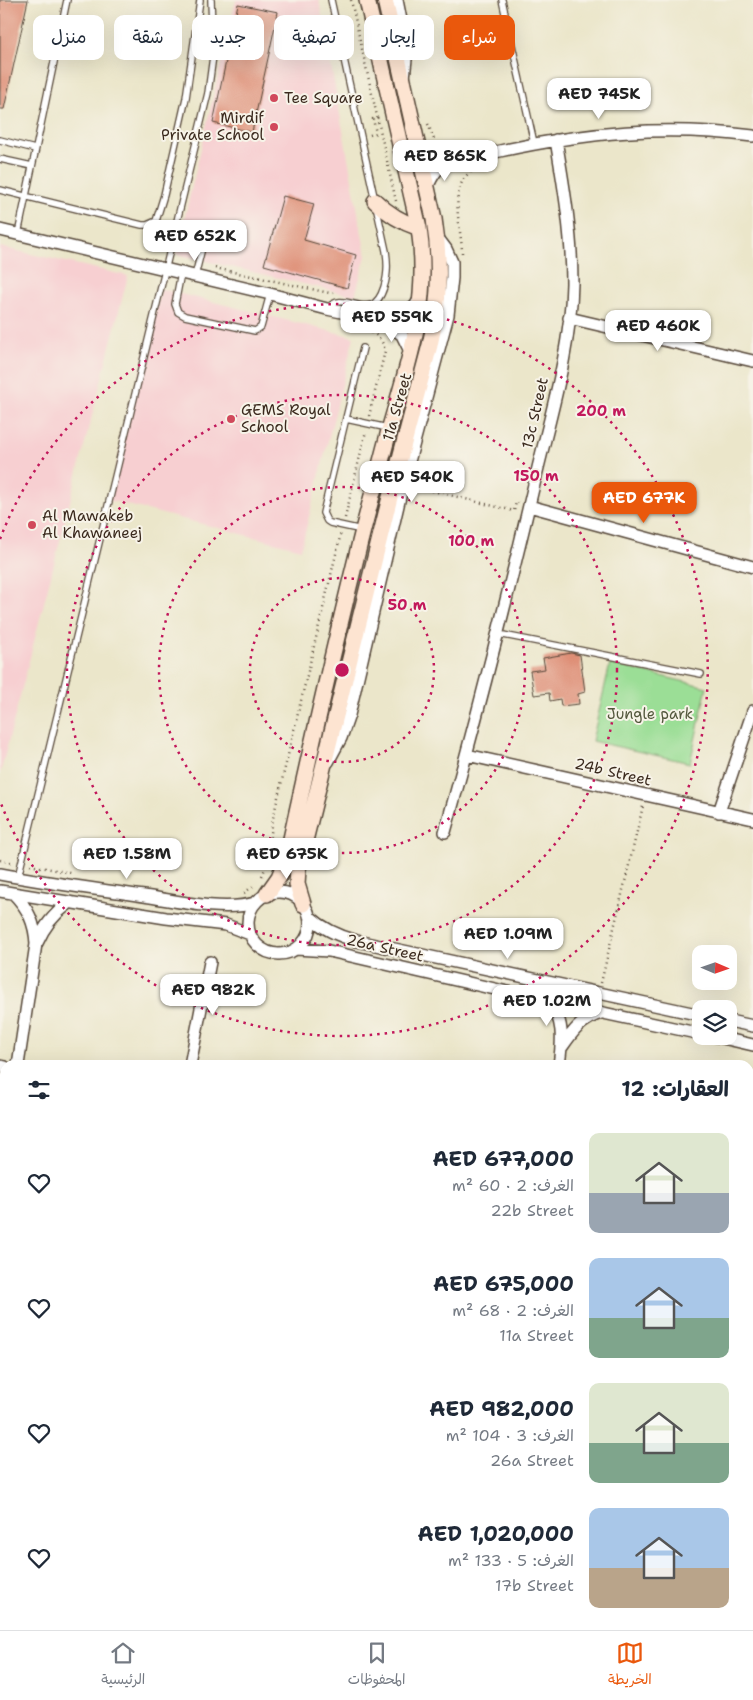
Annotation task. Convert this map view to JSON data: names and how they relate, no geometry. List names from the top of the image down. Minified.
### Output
{"streets":{"street":["11a Street","13c Street","24b Street","26a Street"]},"crossings":[["11a Street","26a Street"],["13c Street","24b Street"]],"parks":["Jungle park"],"places":["Tee Square","Mirdif Private School","GEMS Royal School","Al Mawakeb Al Khawaneej"],"north":"right","page":{"chip":["شراء","إيجار","تصفية","جديد","شقة","منزل"],"price":["AED 745K","AED 865K","AED 652K","AED 559K","AED 460K","AED 540K","AED 677K","AED 1.58M","AED 675K","AED 1.09M","AED 982K","AED 1.02M"],"heading":"العقارات: 12","list":[{"name":"AED 677,000","note":"الغرف: 2 · 60 m² · 22b Street"},{"name":"AED 675,000","note":"الغرف: 2 · 68 m² · 11a Street"},{"name":"AED 982,000","note":"الغرف: 3 · 104 m² · 26a Street"},{"name":"AED 1,020,000","note":"الغرف: 5 · 133 m² · 17b Street"}],"tabs":["الخريطة","المحفوظات","الرئيسية"]},"rings":["200 m","150 m","100 m","50 m"]}
